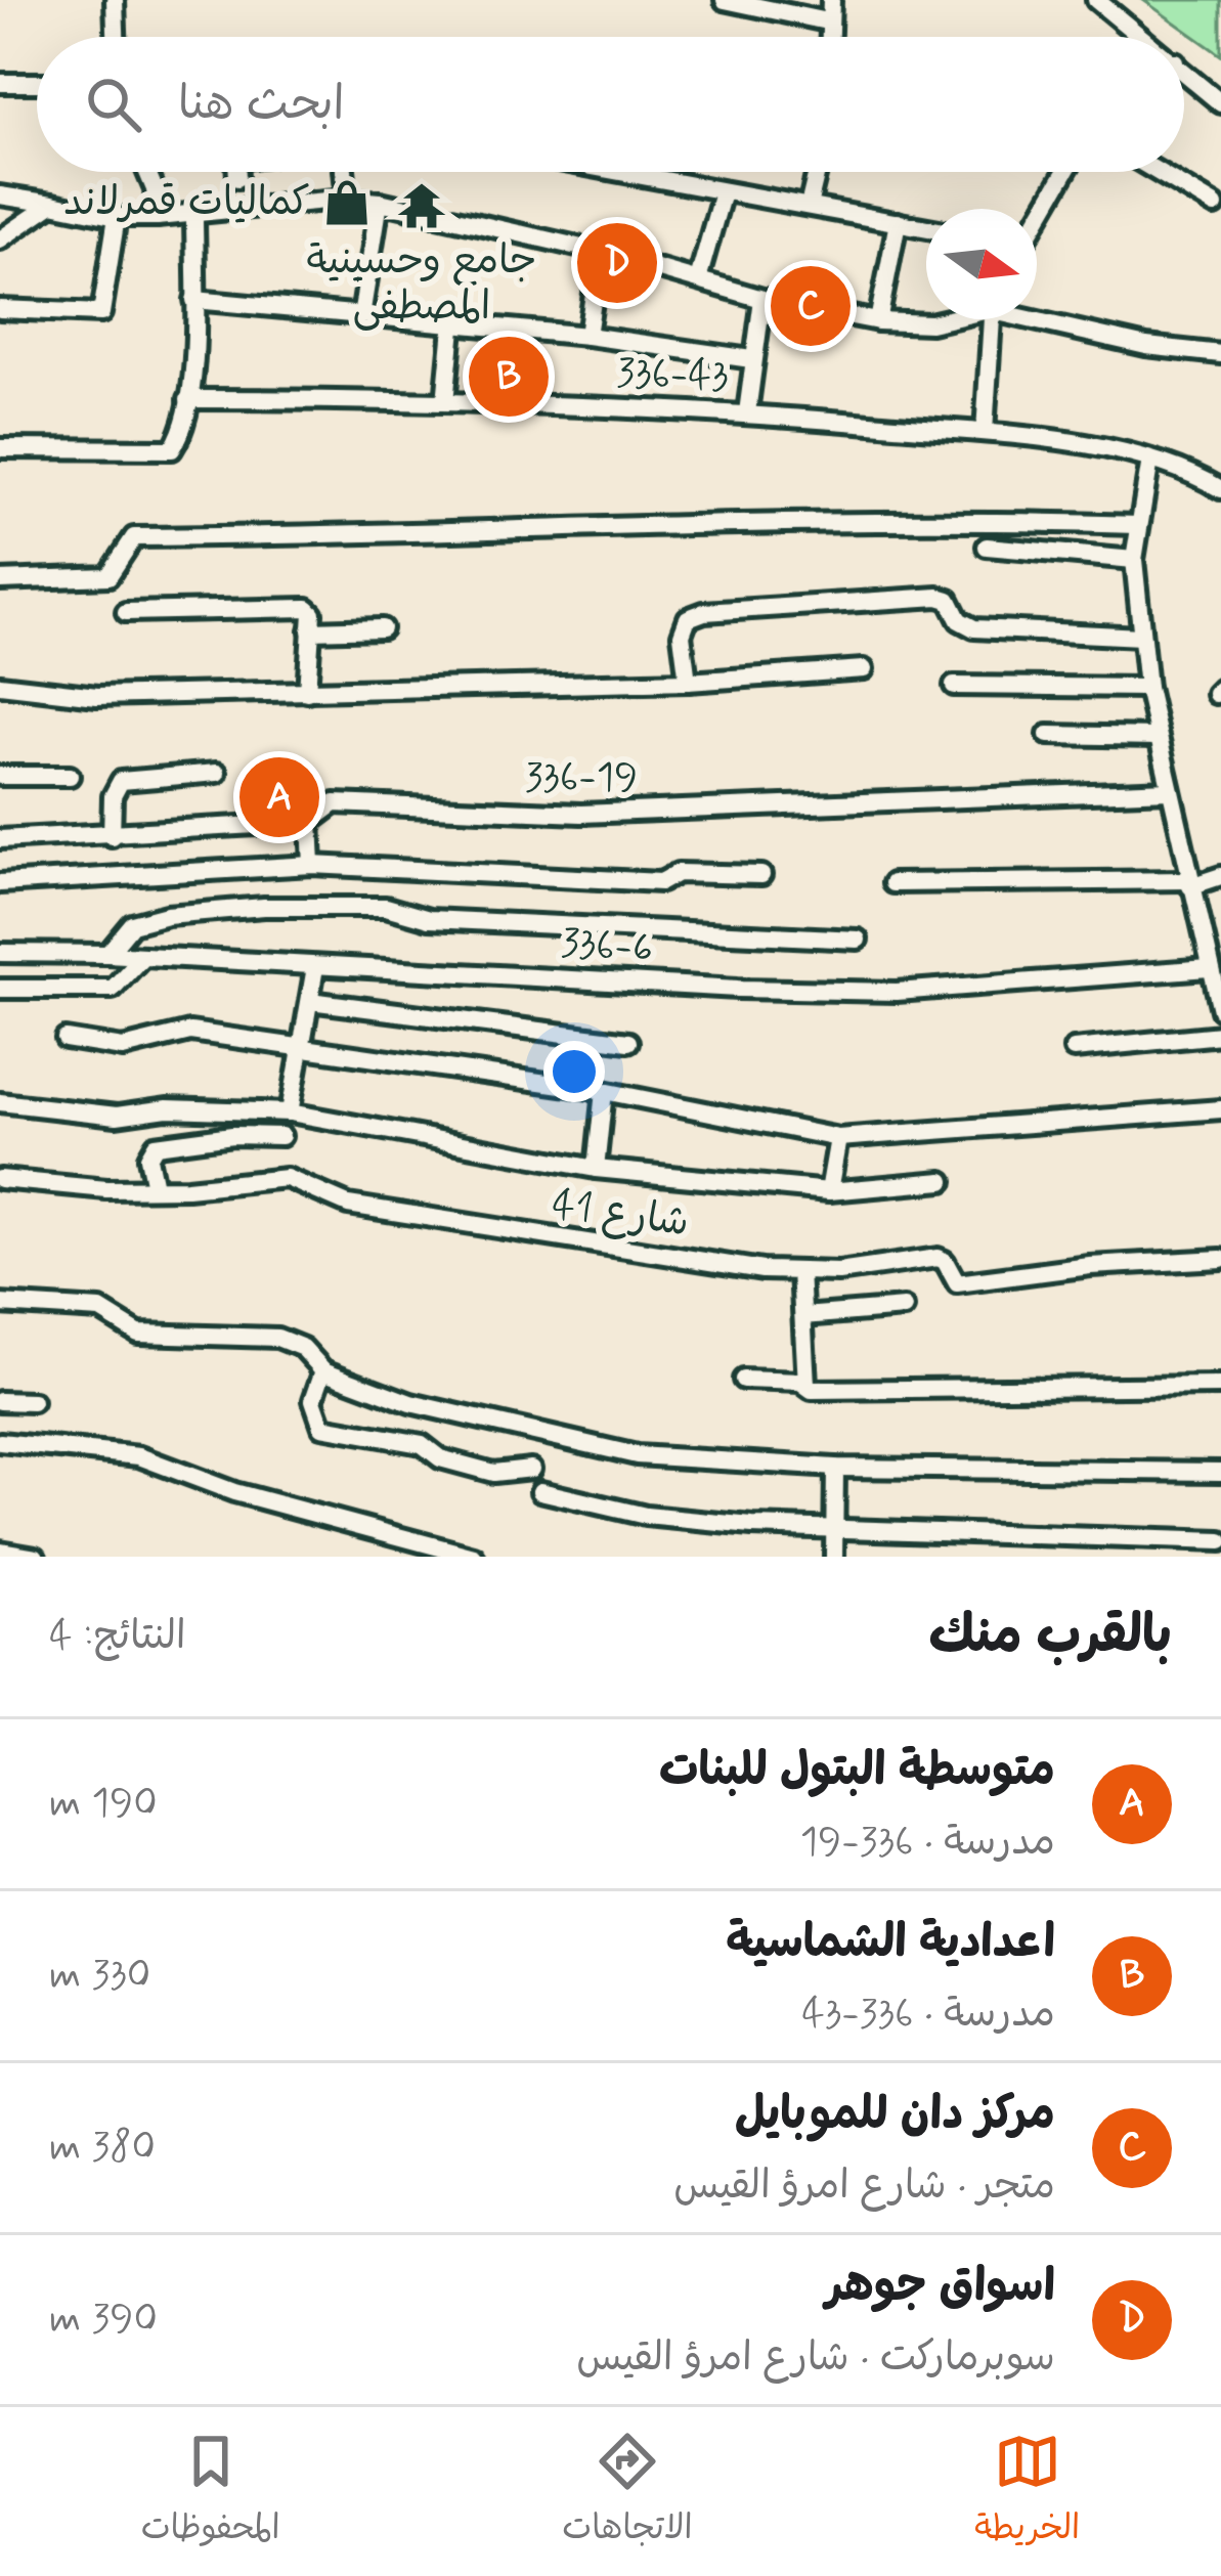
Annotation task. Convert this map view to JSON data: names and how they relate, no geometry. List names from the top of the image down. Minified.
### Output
{"streets":{"street":["336-43","336-19","336-6","شارع 41"]},"places":{"shop":["كماليات قمرلاند"],"temple":["جامع وحسينية المصطفى"]},"north":"right","page":{"search":"ابحث هنا","pins":["D","C","B","A"],"heading":["بالقرب منك","النتائج: 4"],"list":[{"mark":"A","name":"متوسطة البتول للبنات","note":"مدرسة · 336-19","value":"190 m"},{"mark":"B","name":"اعدادية الشماسية","note":"مدرسة · 336-43","value":"330 m"},{"mark":"C","name":"مركز دان للموبايل","note":"متجر · شارع امرؤ القيس","value":"380 m"},{"mark":"D","name":"اسواق جوهر","note":"سوبرماركت · شارع امرؤ القيس","value":"390 m"}],"nav":["الخريطة","الاتجاهات","المحفوظات"]}}
